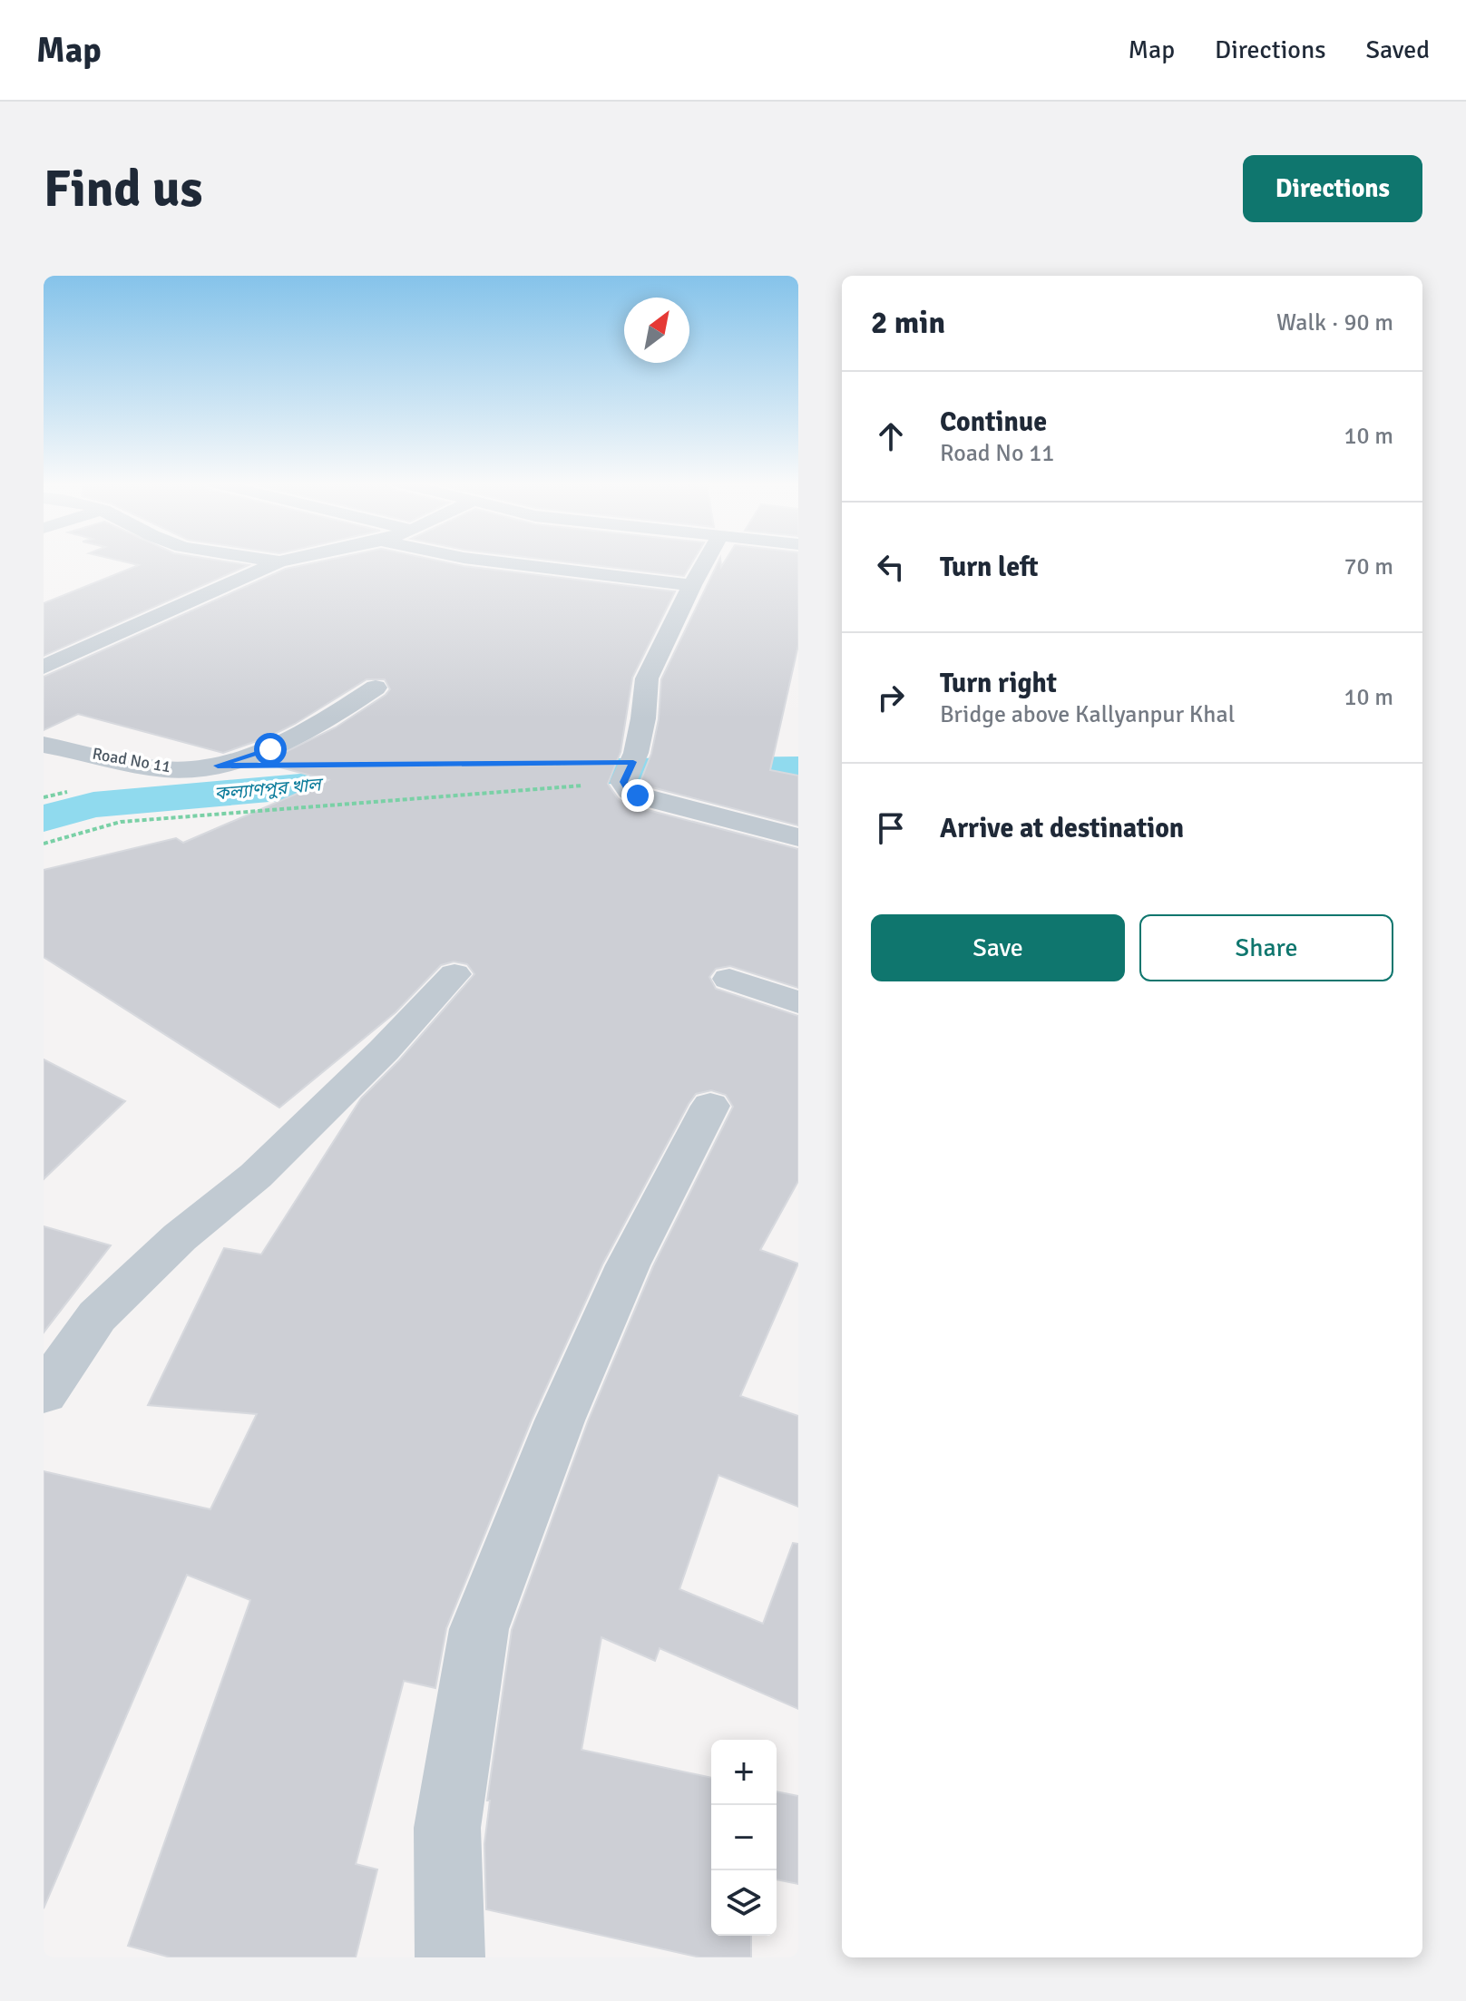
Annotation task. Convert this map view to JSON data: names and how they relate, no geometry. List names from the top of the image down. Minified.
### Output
{"streets":{"street":["Road No 11"]},"water":["কল্যাণপুর খাল"],"north":"top right","page":{"header":"Map","nav":["Map","Directions","Saved"],"buttons":["Directions",["Save","Share"]],"title":"Find us","heading":["2 min","Walk · 90 m"],"list":[["Continue","Road No 11","10 m"],["Turn left","70 m"],["Turn right","Bridge above Kallyanpur Khal","10 m"],"Arrive at destination"],"map_buttons":["+","−"]}}
